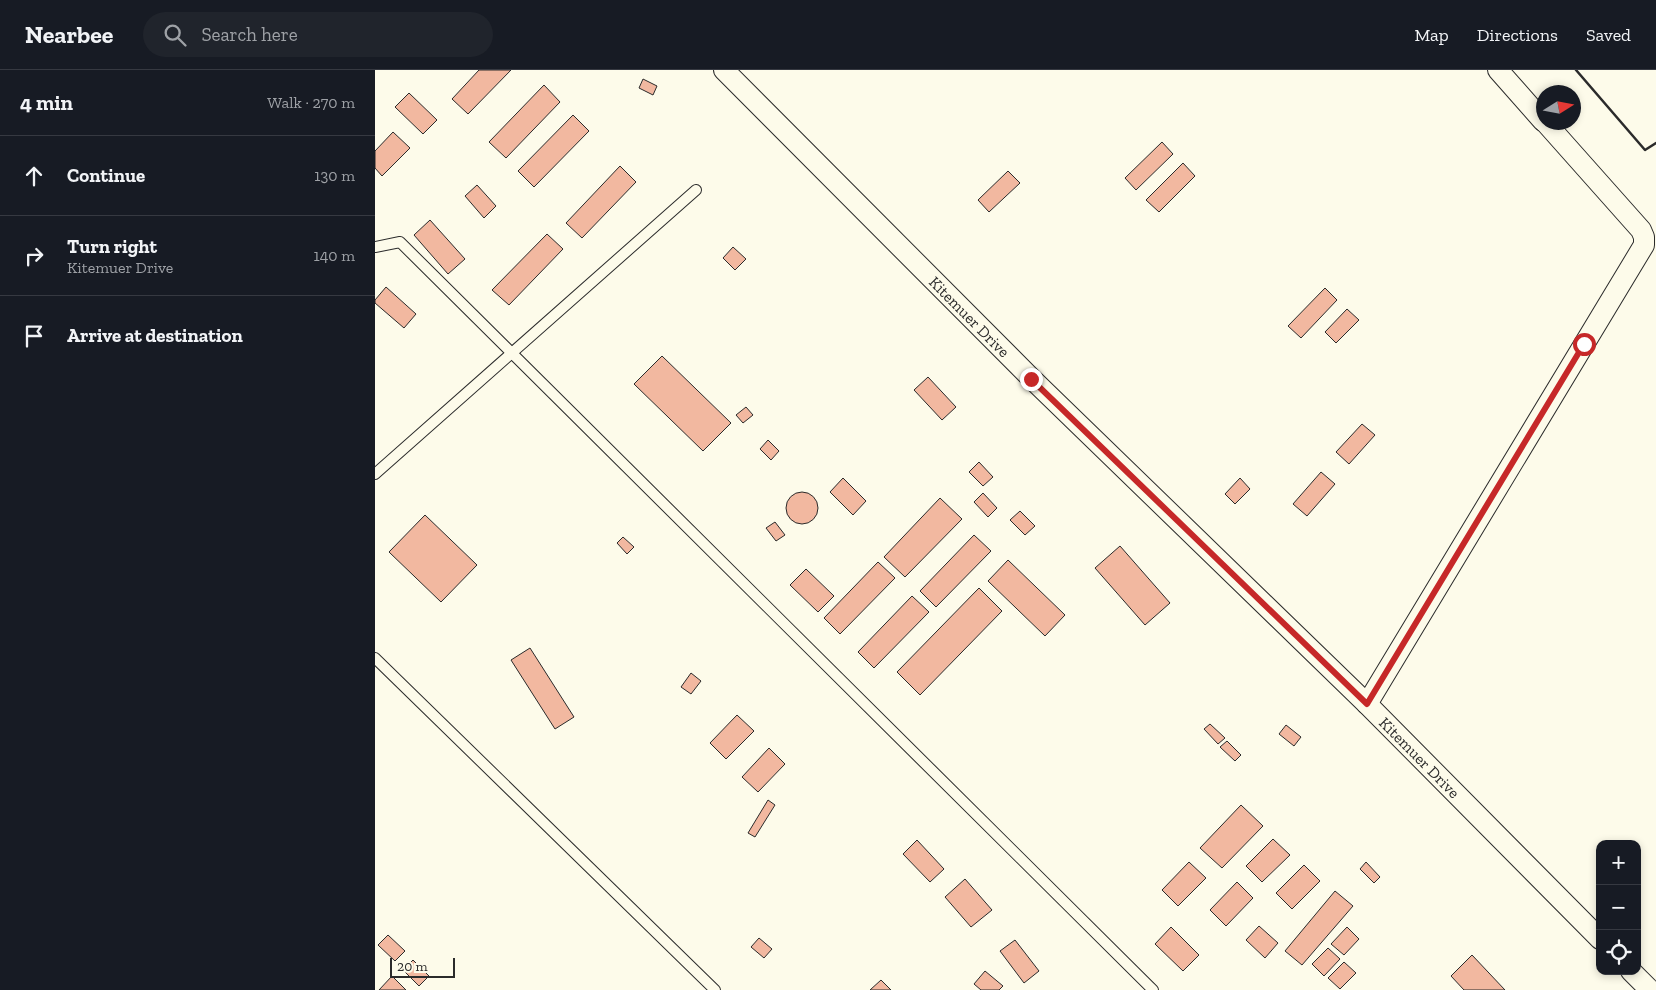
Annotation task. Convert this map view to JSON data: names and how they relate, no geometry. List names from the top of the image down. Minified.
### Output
{"streets":{"street":["Kitemuer Drive"]},"scale_bar":"20 m","north":"right","page":{"header":"Nearbee","search":"Search here","nav":["Map","Directions","Saved"],"heading":["4 min","Walk · 270 m"],"list":[["Continue","130 m"],["Turn right","Kitemuer Drive","140 m"],"Arrive at destination"],"map_buttons":["+","−"],"scale":"20 m"}}
